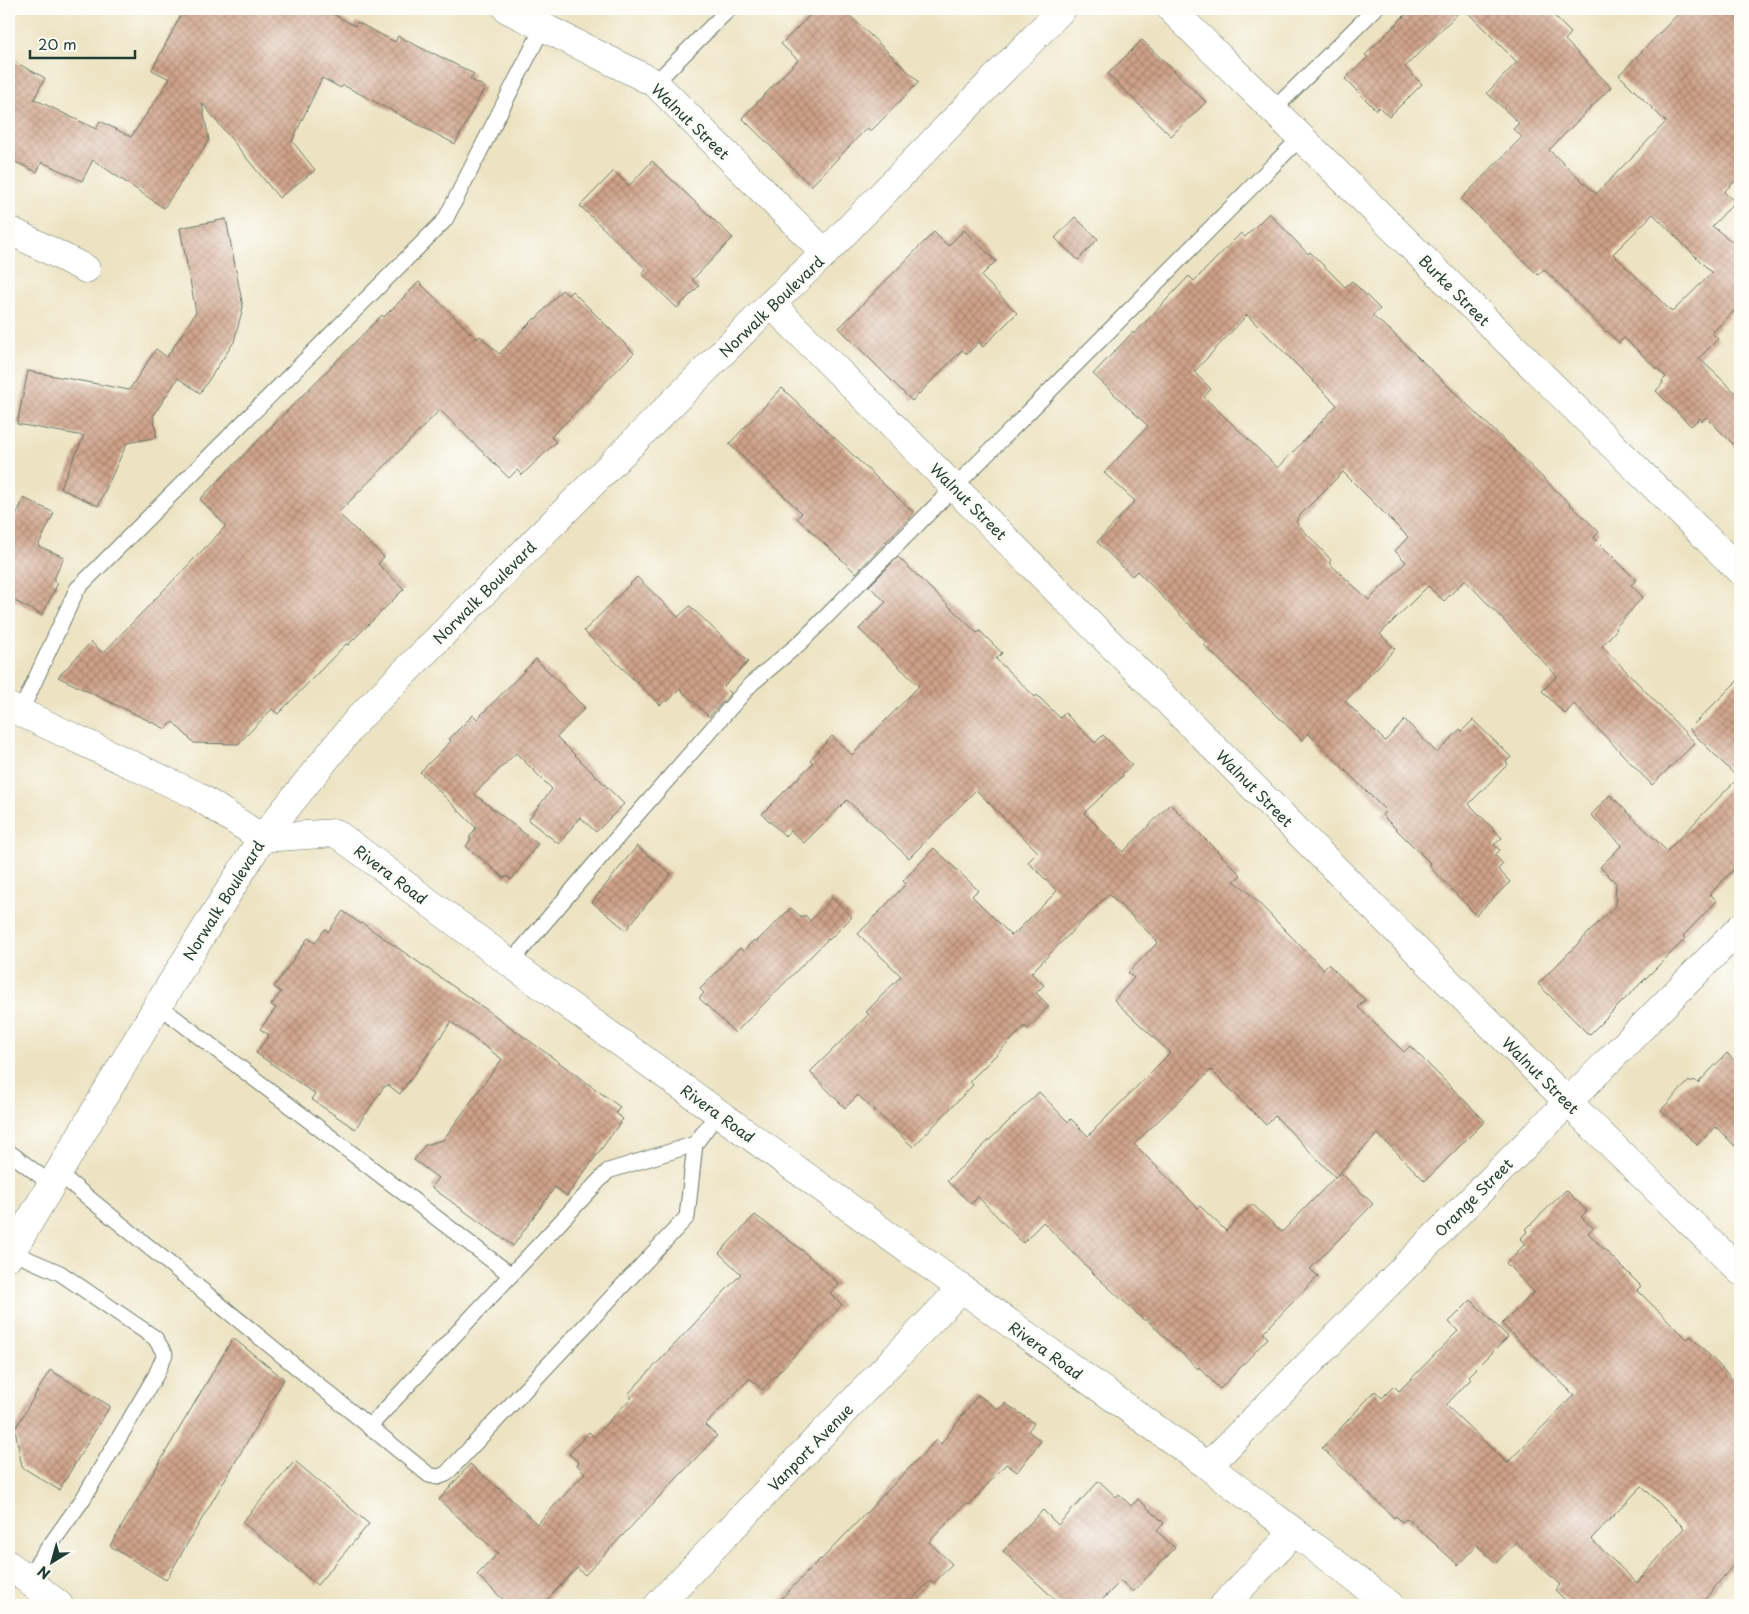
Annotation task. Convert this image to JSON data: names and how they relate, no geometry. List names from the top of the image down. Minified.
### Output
{"streets":{"street":["Walnut Street","Burke Street","Norwalk Boulevard","Rivera Road","Orange Street","Vanport Avenue"]},"crossings":[["Walnut Street","Norwalk Boulevard"],["Walnut Street","Orange Street"],["Norwalk Boulevard","Rivera Road"],["Rivera Road","Orange Street"],["Rivera Road","Vanport Avenue"]],"scale_bar":"20 m","north":"bottom left"}
